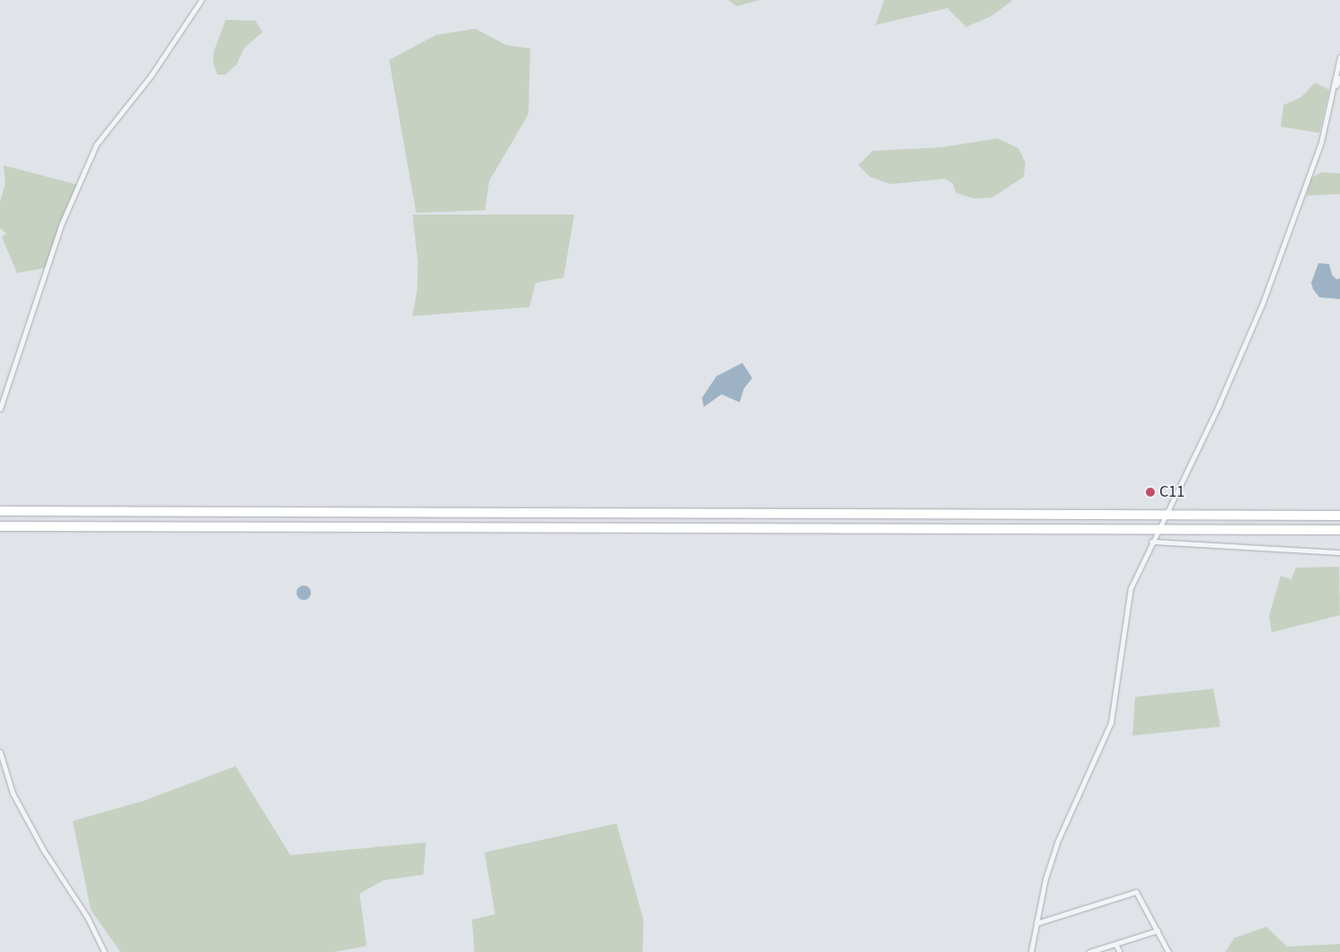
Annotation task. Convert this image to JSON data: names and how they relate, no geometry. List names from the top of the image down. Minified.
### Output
{"places":["C11"]}
